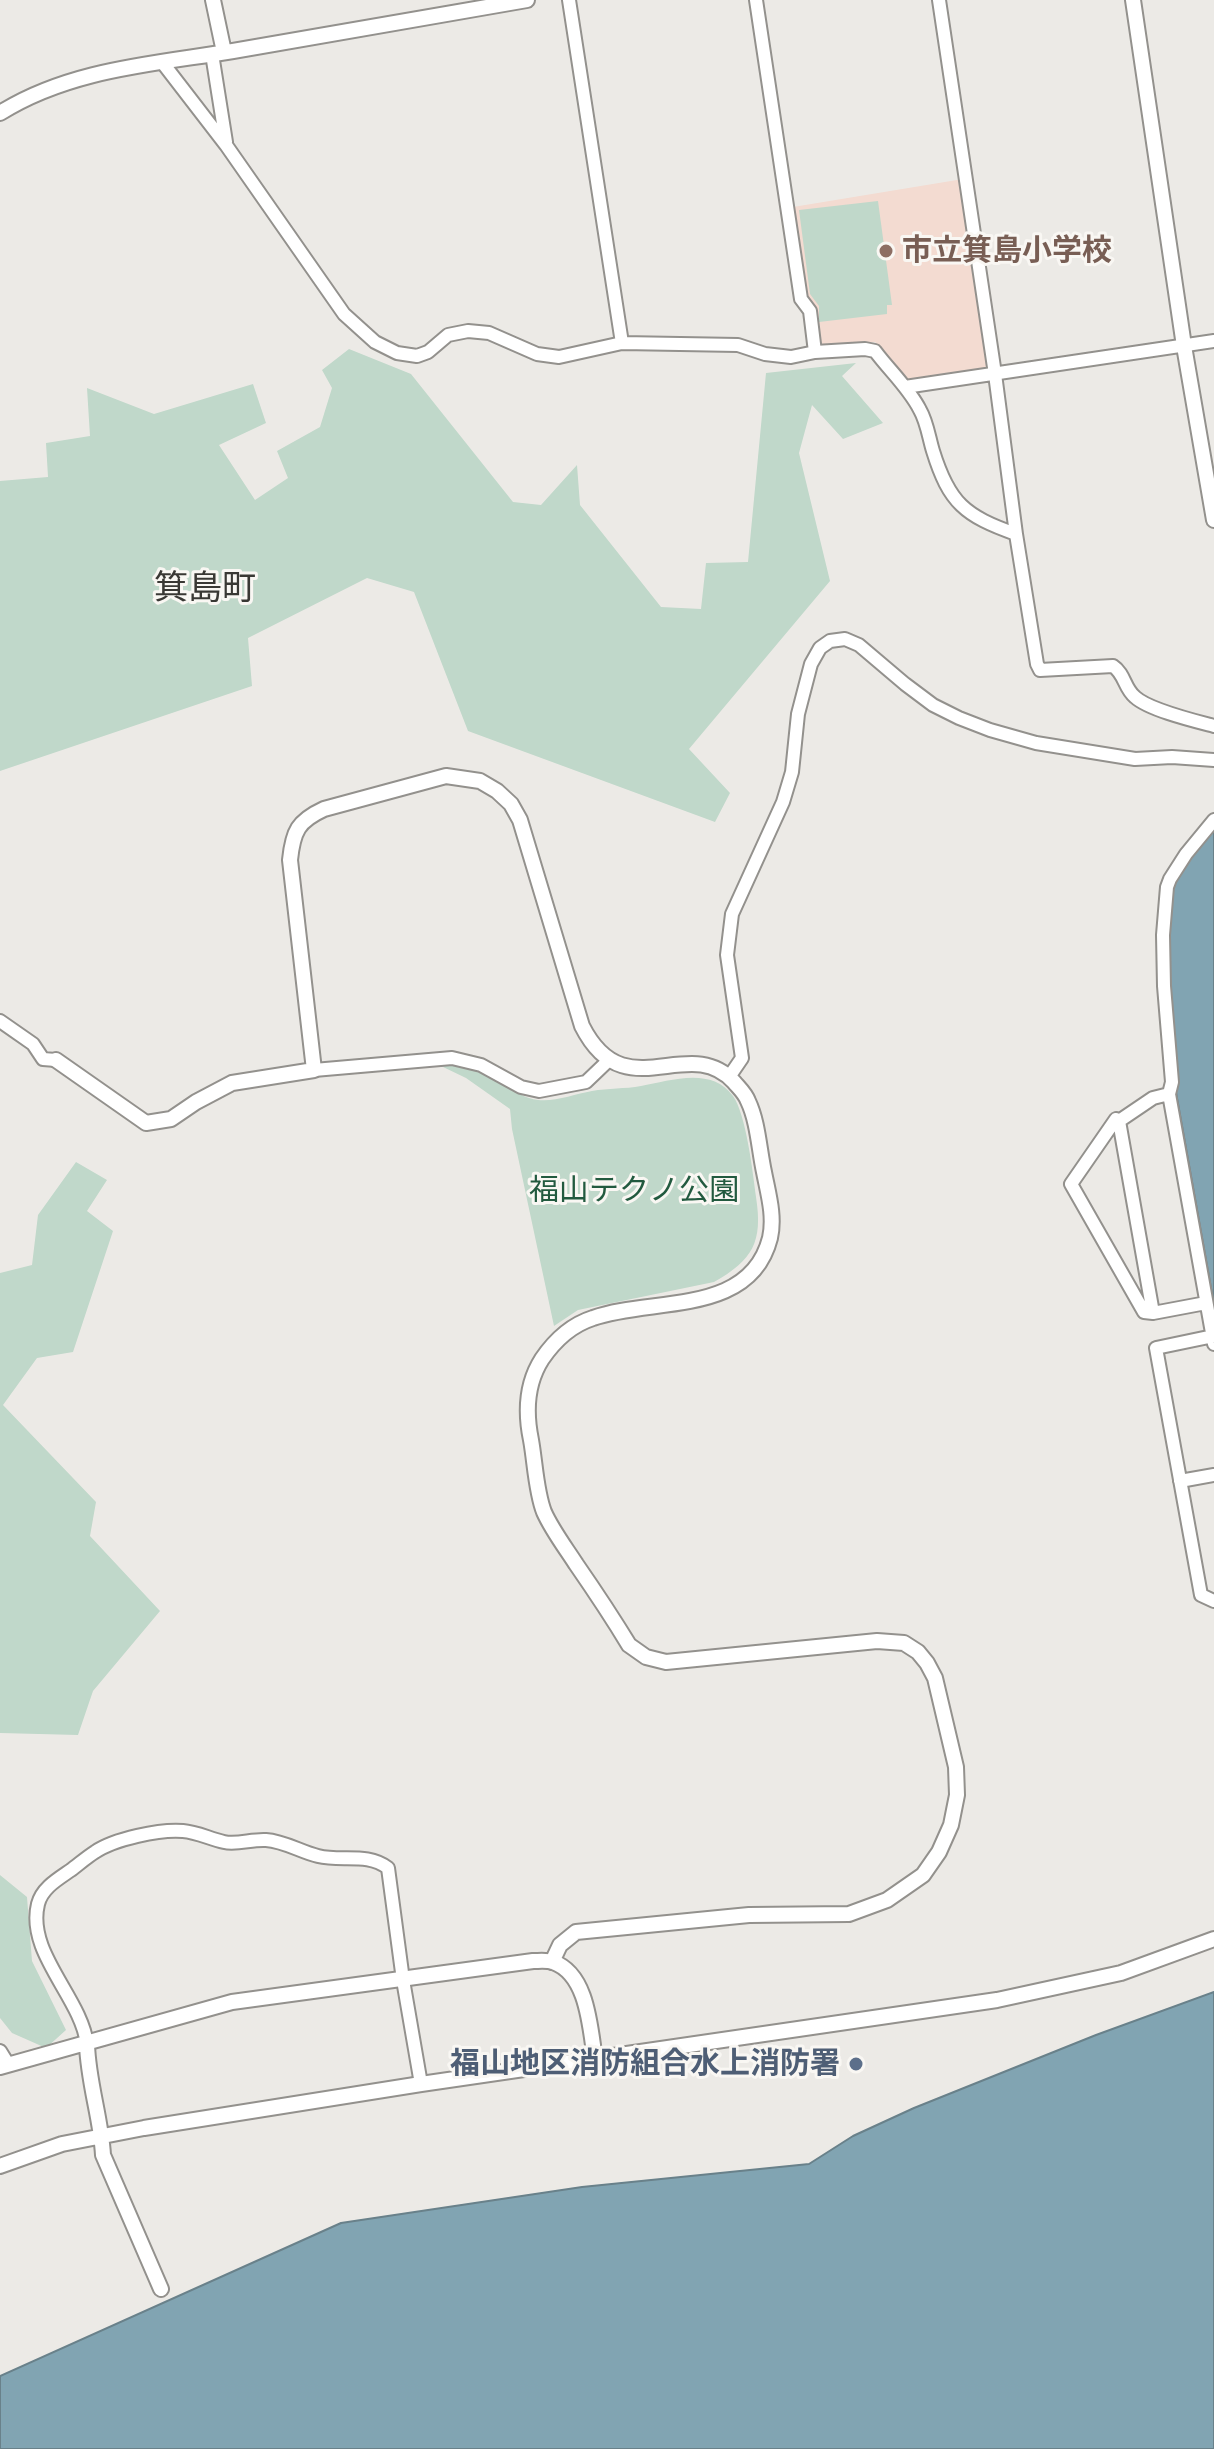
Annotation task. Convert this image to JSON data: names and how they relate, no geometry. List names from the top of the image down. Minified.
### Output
{"districts":["箕島町"],"parks":["福山テクノ公園"],"places":["市立箕島小学校","福山地区消防組合水上消防署"]}
